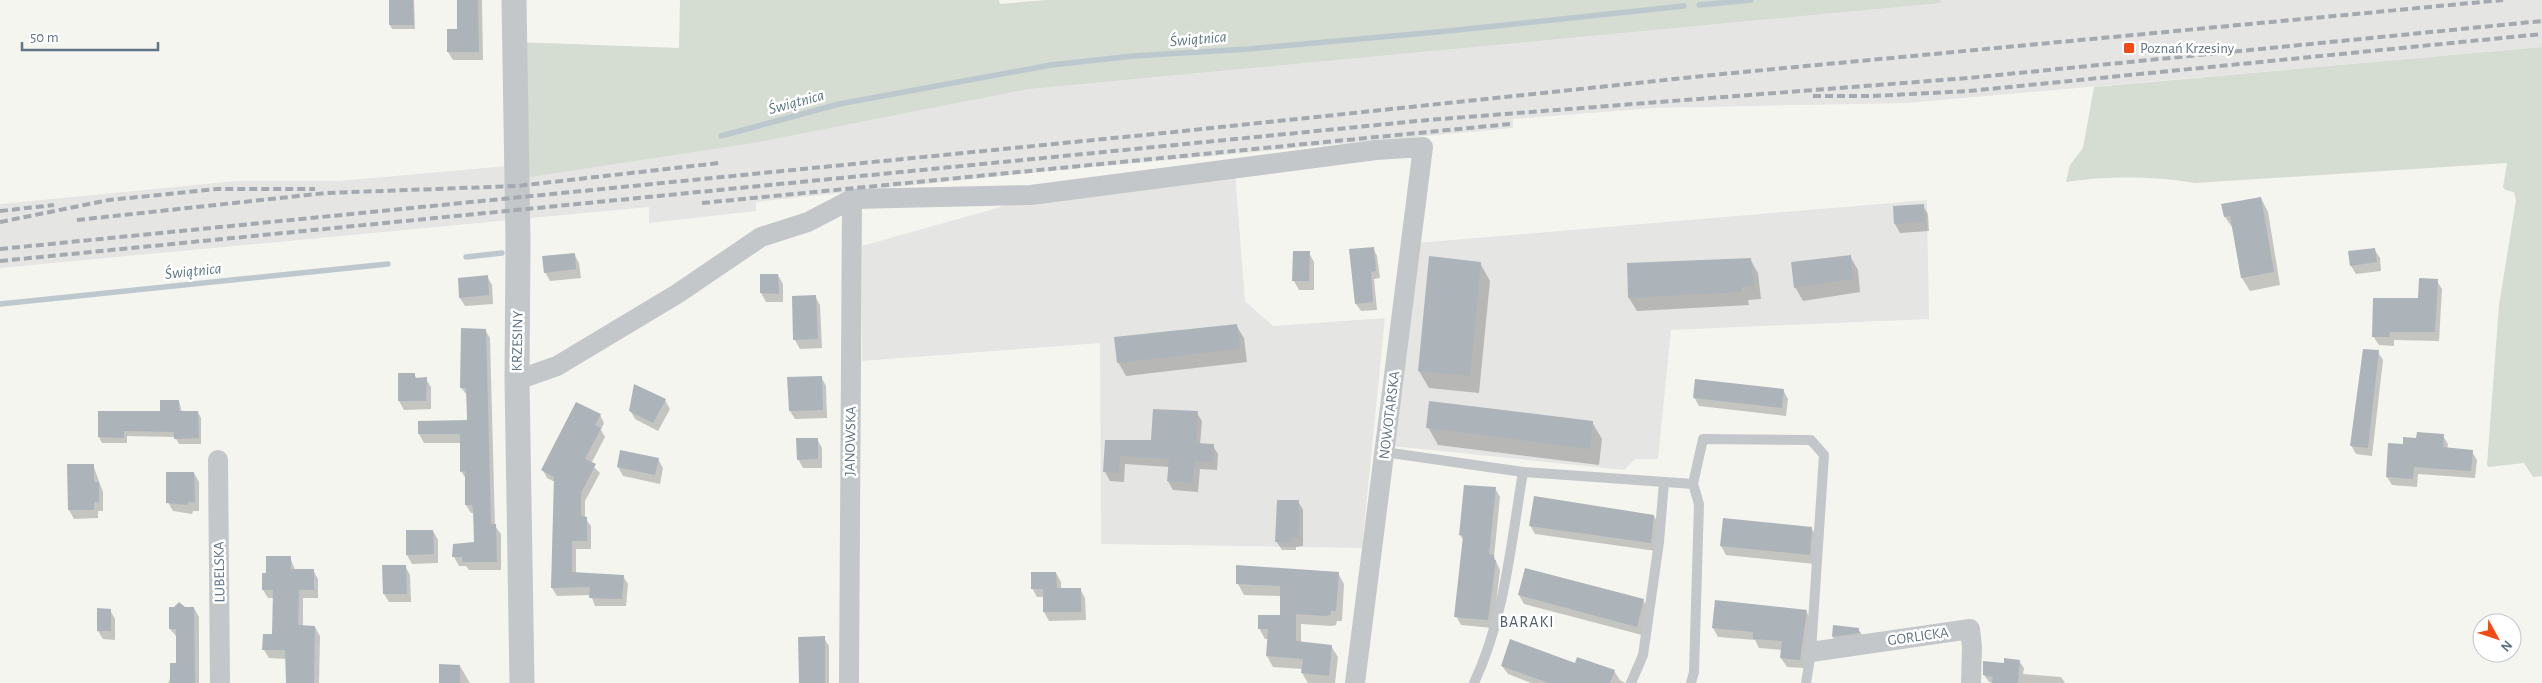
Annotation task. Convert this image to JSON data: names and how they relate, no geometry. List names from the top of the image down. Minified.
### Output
{"streets":{"street":["KRZESINY","NOWOTARSKA","JANOWSKA","LUBELSKA","GORLICKA"]},"crossings":[["NOWOTARSKA","JANOWSKA"]],"districts":["BARAKI"],"water":["Świątnica"],"places":{"transit":["Poznań Krzesiny"]},"scale_bar":"50 m","north":"bottom right"}
